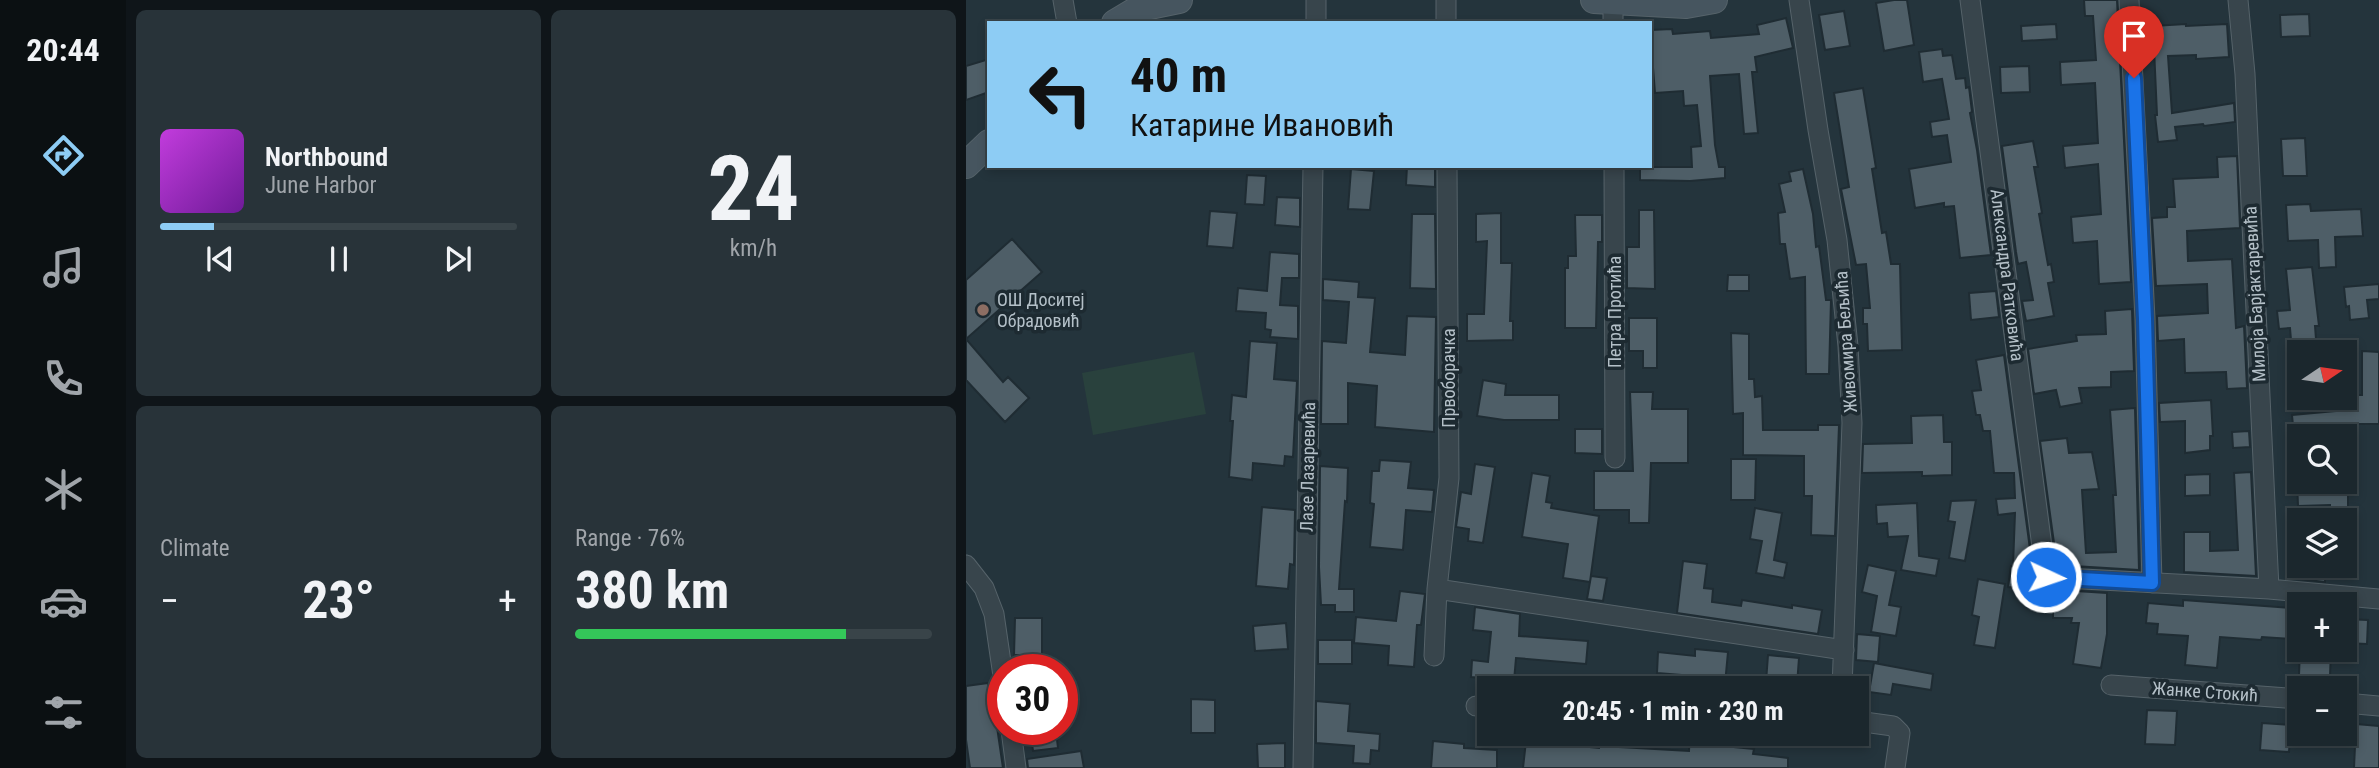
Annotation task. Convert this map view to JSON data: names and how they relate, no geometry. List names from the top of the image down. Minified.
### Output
{"streets":{"street":["Александра Ратковића","Милоја Барјактаревића","Петра Протића","Живомира Бељића","Првоборачка","Лазе Лазаревића","Жанке Стокић"]},"places":["ОШ Доситеј Обрадовић"],"north":"right","page":{"tabs":"20:44","tile":[["24","km/h"],"Climate",["Range · 76%","380 km"]],"turn":["40 m","Катарине Ивановић"],"song":["Northbound","June Harbor"],"map_buttons":["+","−"],"heat":["−","23°","+"],"limit":"30","trip":"20:45 · 1 min · 230 m"}}
